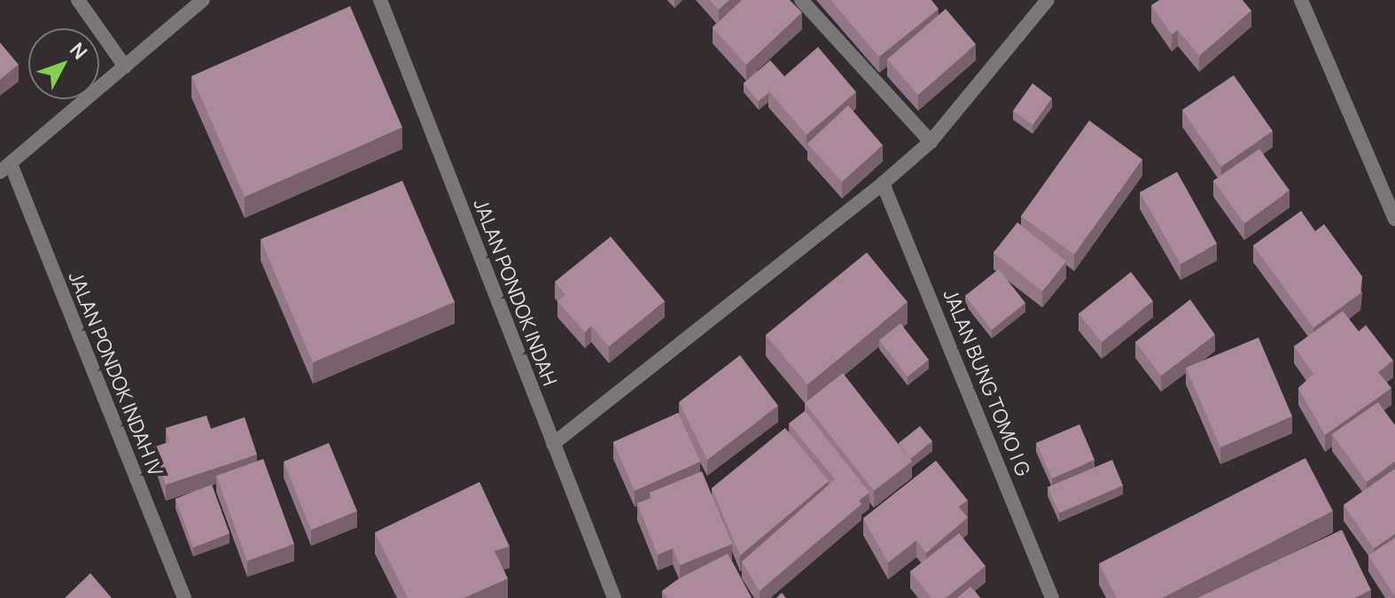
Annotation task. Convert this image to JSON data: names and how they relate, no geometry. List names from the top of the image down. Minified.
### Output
{"streets":{"street":["JALAN PONDOK INDAH","JALAN PONDOK INDAH IV","JALAN BUNG TOMO I G"]},"north":"top right"}
